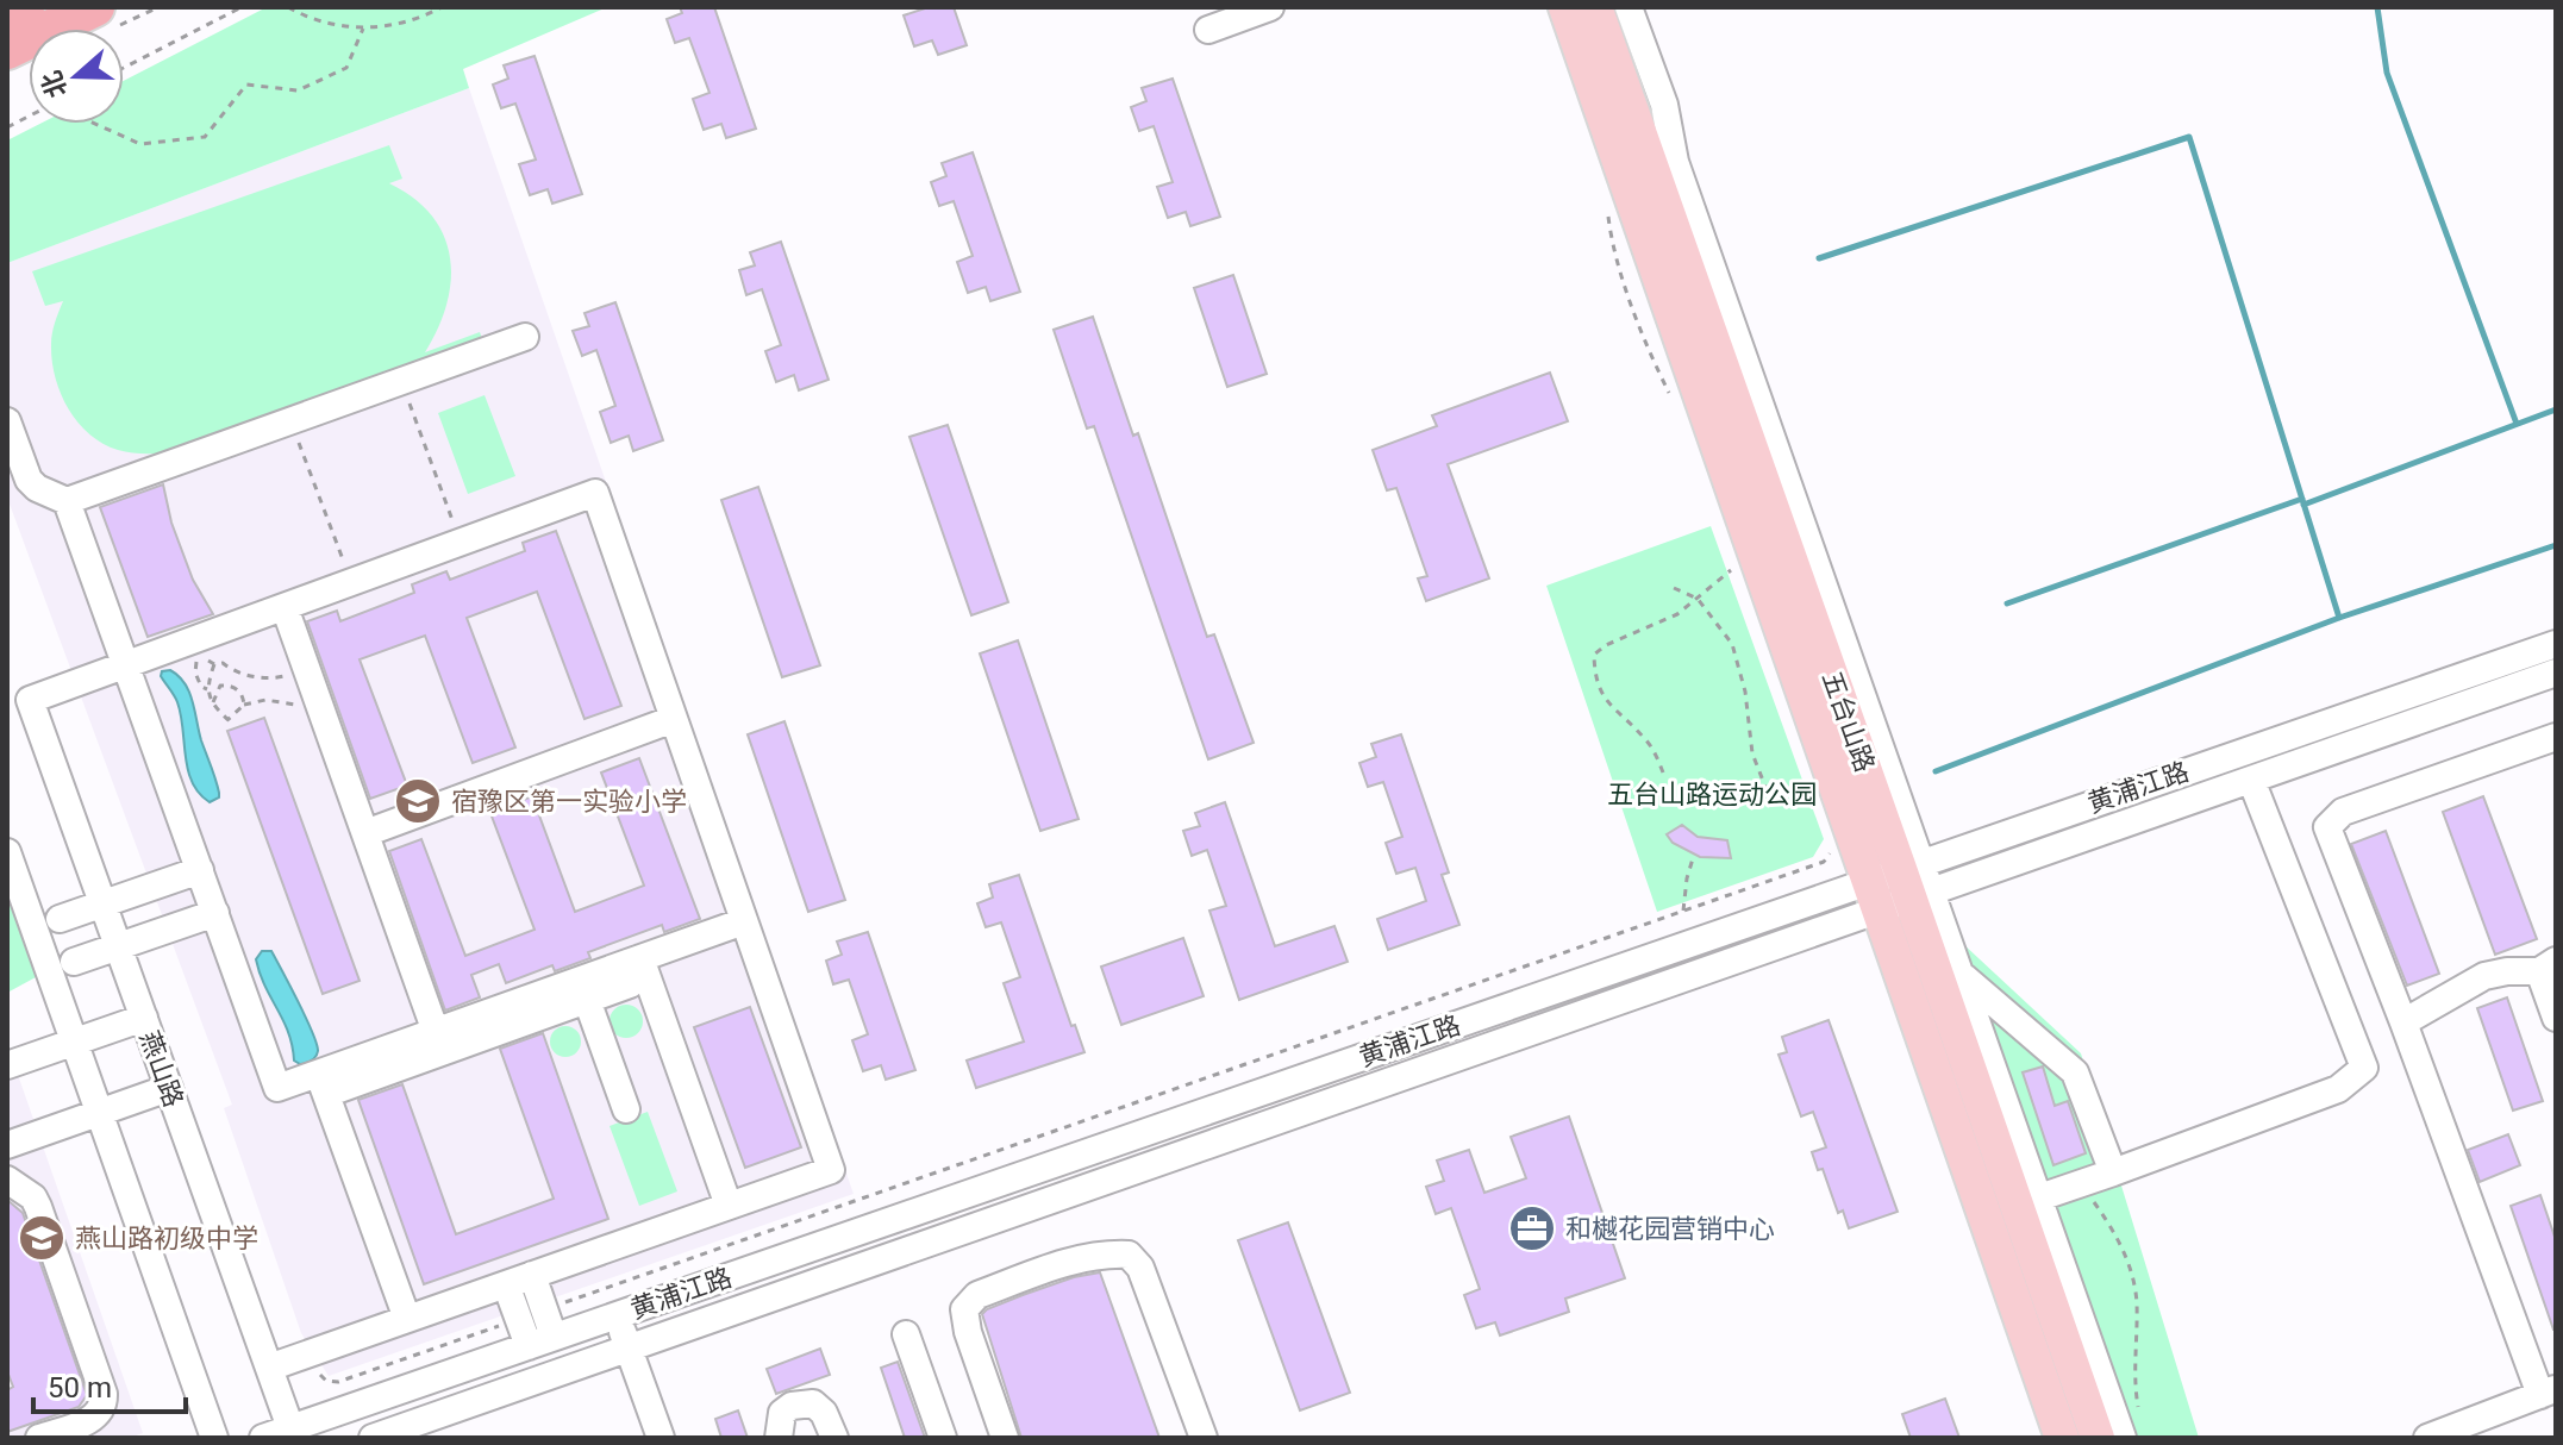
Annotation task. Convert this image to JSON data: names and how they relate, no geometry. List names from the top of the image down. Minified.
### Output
{"streets":{"main road":["五台山路"],"street":["黄浦江路","燕山路"]},"crossings":[["五台山路","黄浦江路"],["黄浦江路","燕山路"]],"parks":["五台山路运动公园"],"places":{"school or university":["宿豫区第一实验小学","燕山路初级中学"],"office":["和樾花园营销中心"]},"scale_bar":"50 m","north":"left"}
